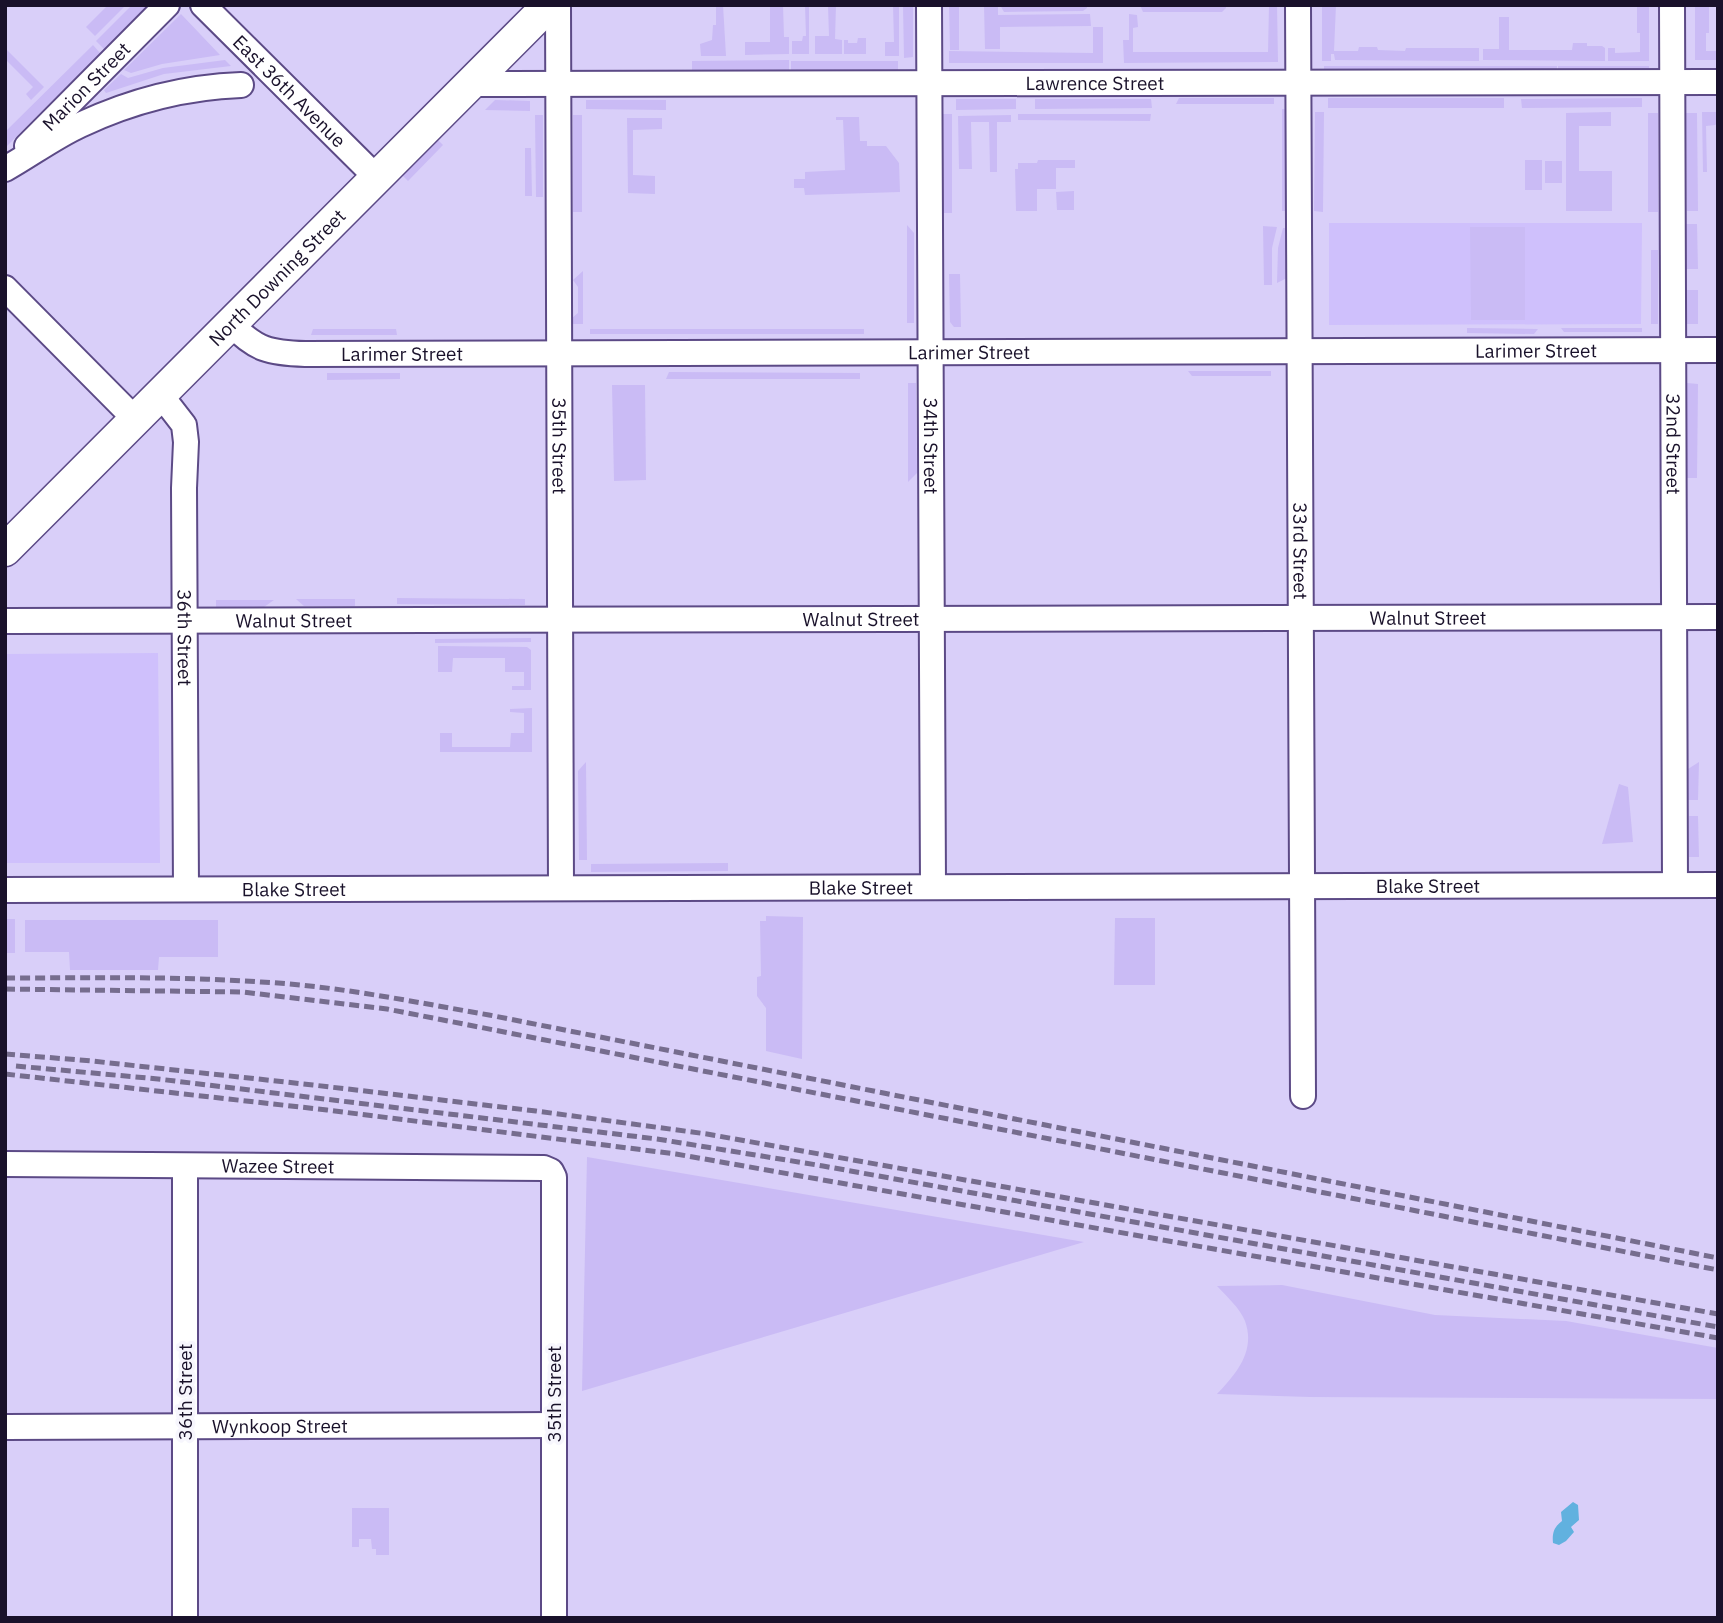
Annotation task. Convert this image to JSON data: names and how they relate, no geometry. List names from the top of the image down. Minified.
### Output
{"streets":{"main road":["North Downing Street"],"street":["Lawrence Street","Marion Street","East 36th Avenue","Larimer Street","32nd Street","34th Street","35th Street","33rd Street","Walnut Street","36th Street","Blake Street","Wazee Street","Wynkoop Street"]},"crossings":[["Lawrence Street","North Downing Street"],["Lawrence Street","32nd Street"],["Lawrence Street","34th Street"],["Lawrence Street","35th Street"],["Lawrence Street","33rd Street"],["East 36th Avenue","North Downing Street"],["North Downing Street","Larimer Street"],["North Downing Street","36th Street"],["Larimer Street","32nd Street"],["Larimer Street","34th Street"],["Larimer Street","35th Street"],["Larimer Street","33rd Street"],["32nd Street","Walnut Street"],["32nd Street","Blake Street"],["34th Street","Walnut Street"],["34th Street","Blake Street"],["35th Street","Walnut Street"],["35th Street","Blake Street"],["35th Street","Wazee Street"],["35th Street","Wynkoop Street"],["33rd Street","Walnut Street"],["33rd Street","Blake Street"],["Walnut Street","36th Street"],["36th Street","Blake Street"],["36th Street","Wazee Street"],["36th Street","Wynkoop Street"]]}
